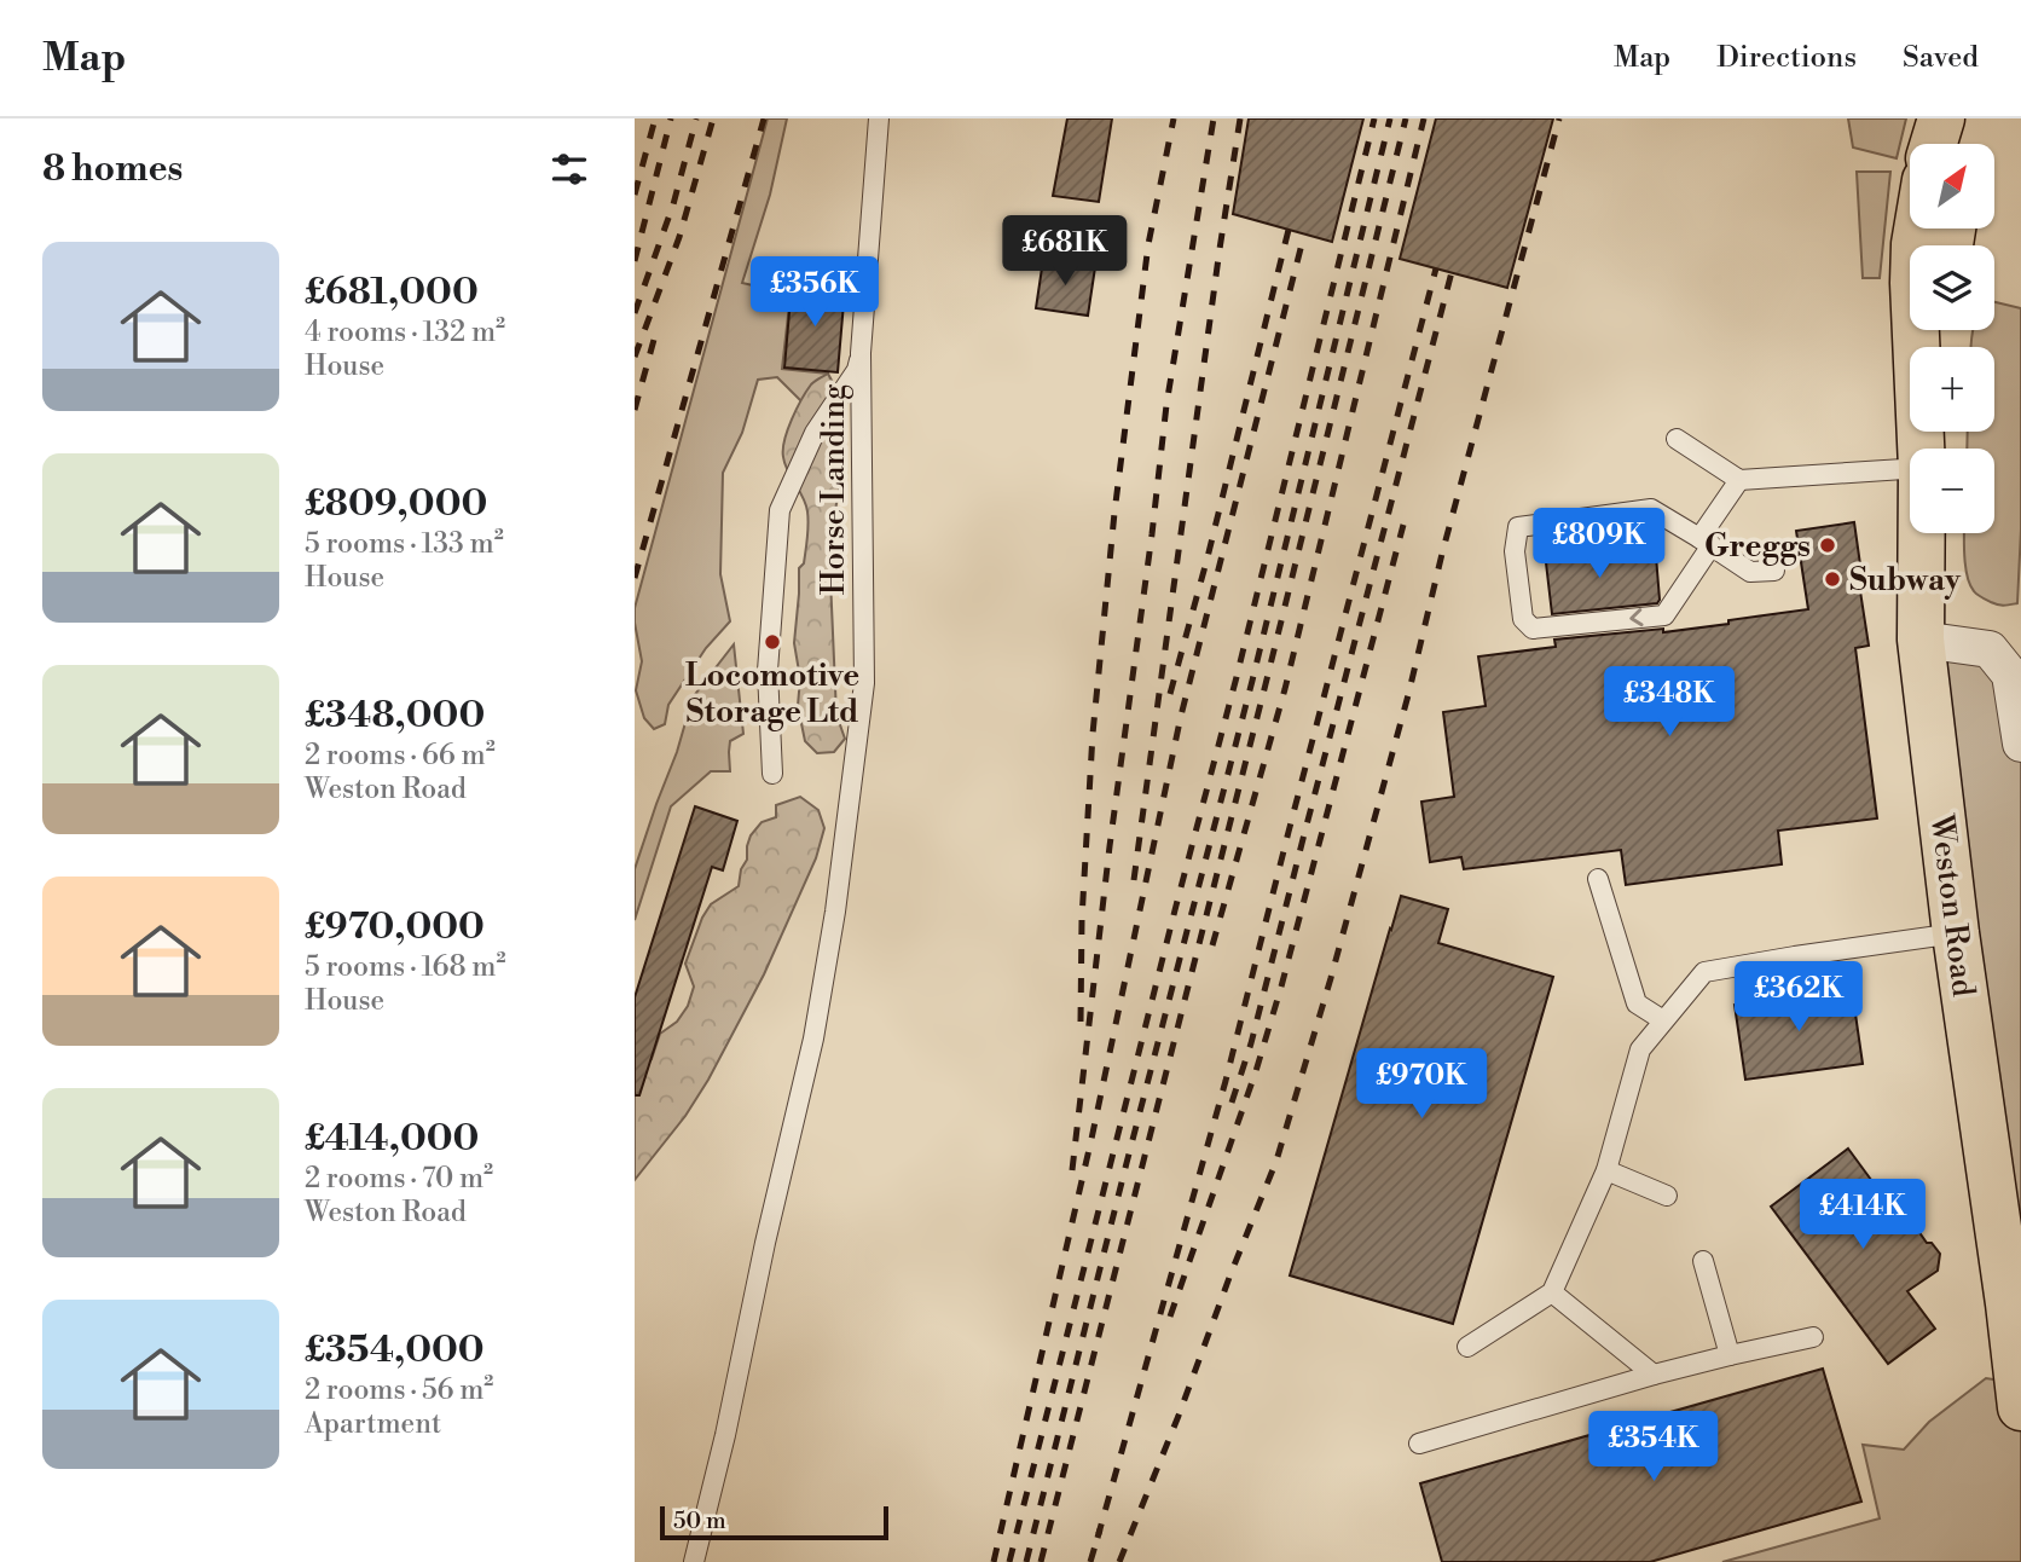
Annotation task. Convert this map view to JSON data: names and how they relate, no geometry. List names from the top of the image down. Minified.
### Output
{"streets":{"main road":["Weston Road"],"lane":["Horse Landing"]},"places":["Greggs","Subway","Locomotive Storage Ltd"],"scale_bar":"50 m","north":"top right","page":{"header":"Map","nav":["Map","Directions","Saved"],"heading":"8 homes","map_buttons":["+","−"],"price":["£681K","£356K","£809K","£348K","£362K","£970K","£414K","£354K"],"list":[{"name":"£681,000","note":"4 rooms · 132 m² · House"},{"name":"£809,000","note":"5 rooms · 133 m² · House"},{"name":"£348,000","note":"2 rooms · 66 m² · Weston Road"},{"name":"£970,000","note":"5 rooms · 168 m² · House"},{"name":"£414,000","note":"2 rooms · 70 m² · Weston Road"},{"name":"£354,000","note":"2 rooms · 56 m² · Apartment"}],"scale":"50 m"}}
